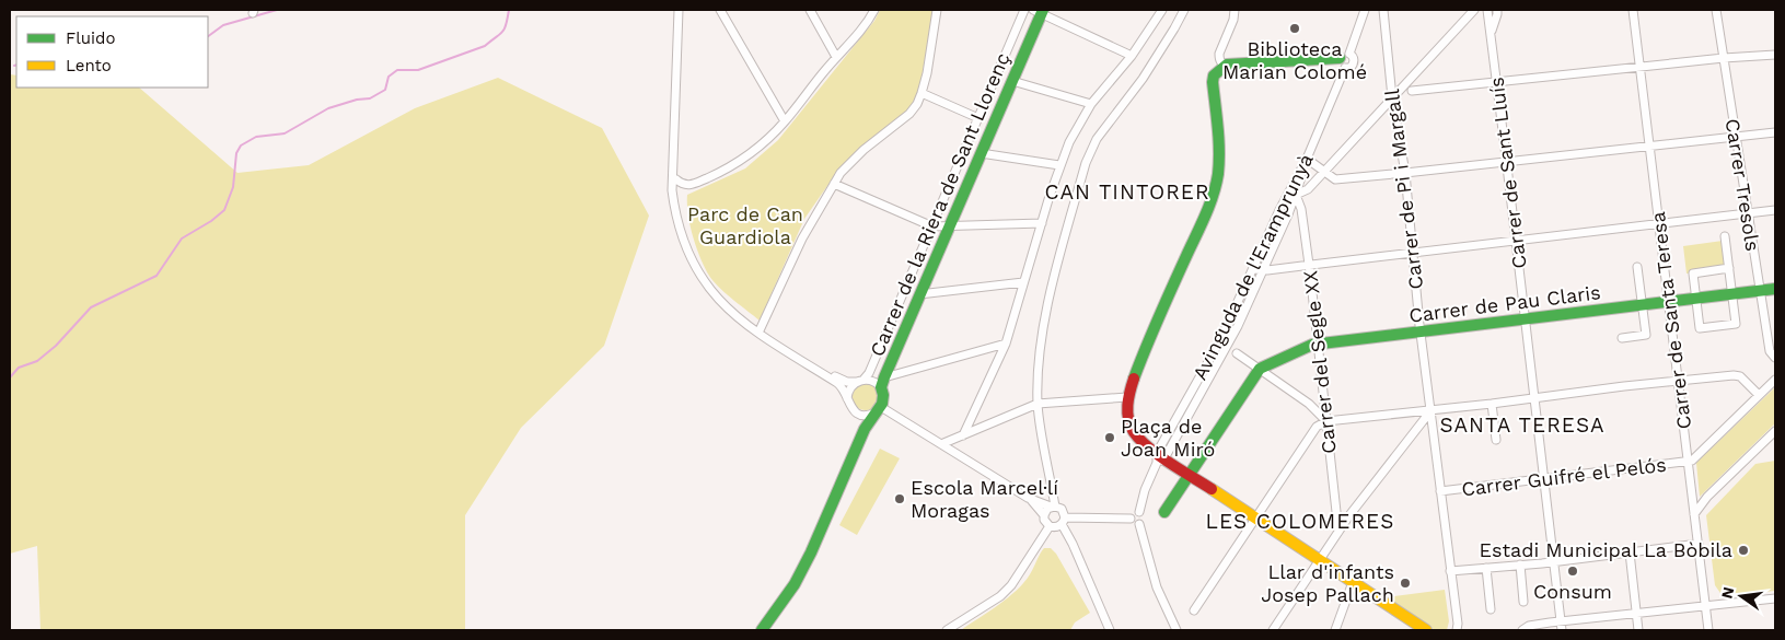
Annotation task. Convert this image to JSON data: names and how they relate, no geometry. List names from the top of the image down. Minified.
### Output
{"streets":{"street":["Carrer de Sant Lluís","Carrer Tresols","Carrer de Pi i Margall","Carrer de la Riera de Sant Llorenç","Avinguda de l'Eramprunyà","Carrer de Pau Claris","Carrer de Santa Teresa","Carrer del Segle XX","Carrer Guifré el Pelós"]},"crossings":[["Carrer de Sant Lluís","Carrer de Pau Claris"],["Carrer de Sant Lluís","Carrer Guifré el Pelós"],["Carrer Tresols","Carrer de Pau Claris"],["Carrer de Pi i Margall","Carrer de Pau Claris"],["Carrer de Pi i Margall","Carrer Guifré el Pelós"],["Avinguda de l'Eramprunyà","Carrer del Segle XX"],["Carrer de Pau Claris","Carrer de Santa Teresa"],["Carrer de Pau Claris","Carrer del Segle XX"],["Carrer de Santa Teresa","Carrer Guifré el Pelós"]],"districts":["CAN TINTORER","SANTA TERESA","LES COLOMERES"],"parks":["Parc de Can Guardiola"],"places":["Biblioteca Marian Colomé","Plaça de Joan Miró","Escola Marcel·lí Moragas","Estadi Municipal La Bòbila","Consum","Llar d'infants Josep Pallach"],"legend":["Fluido","Lento"],"north":"left"}
